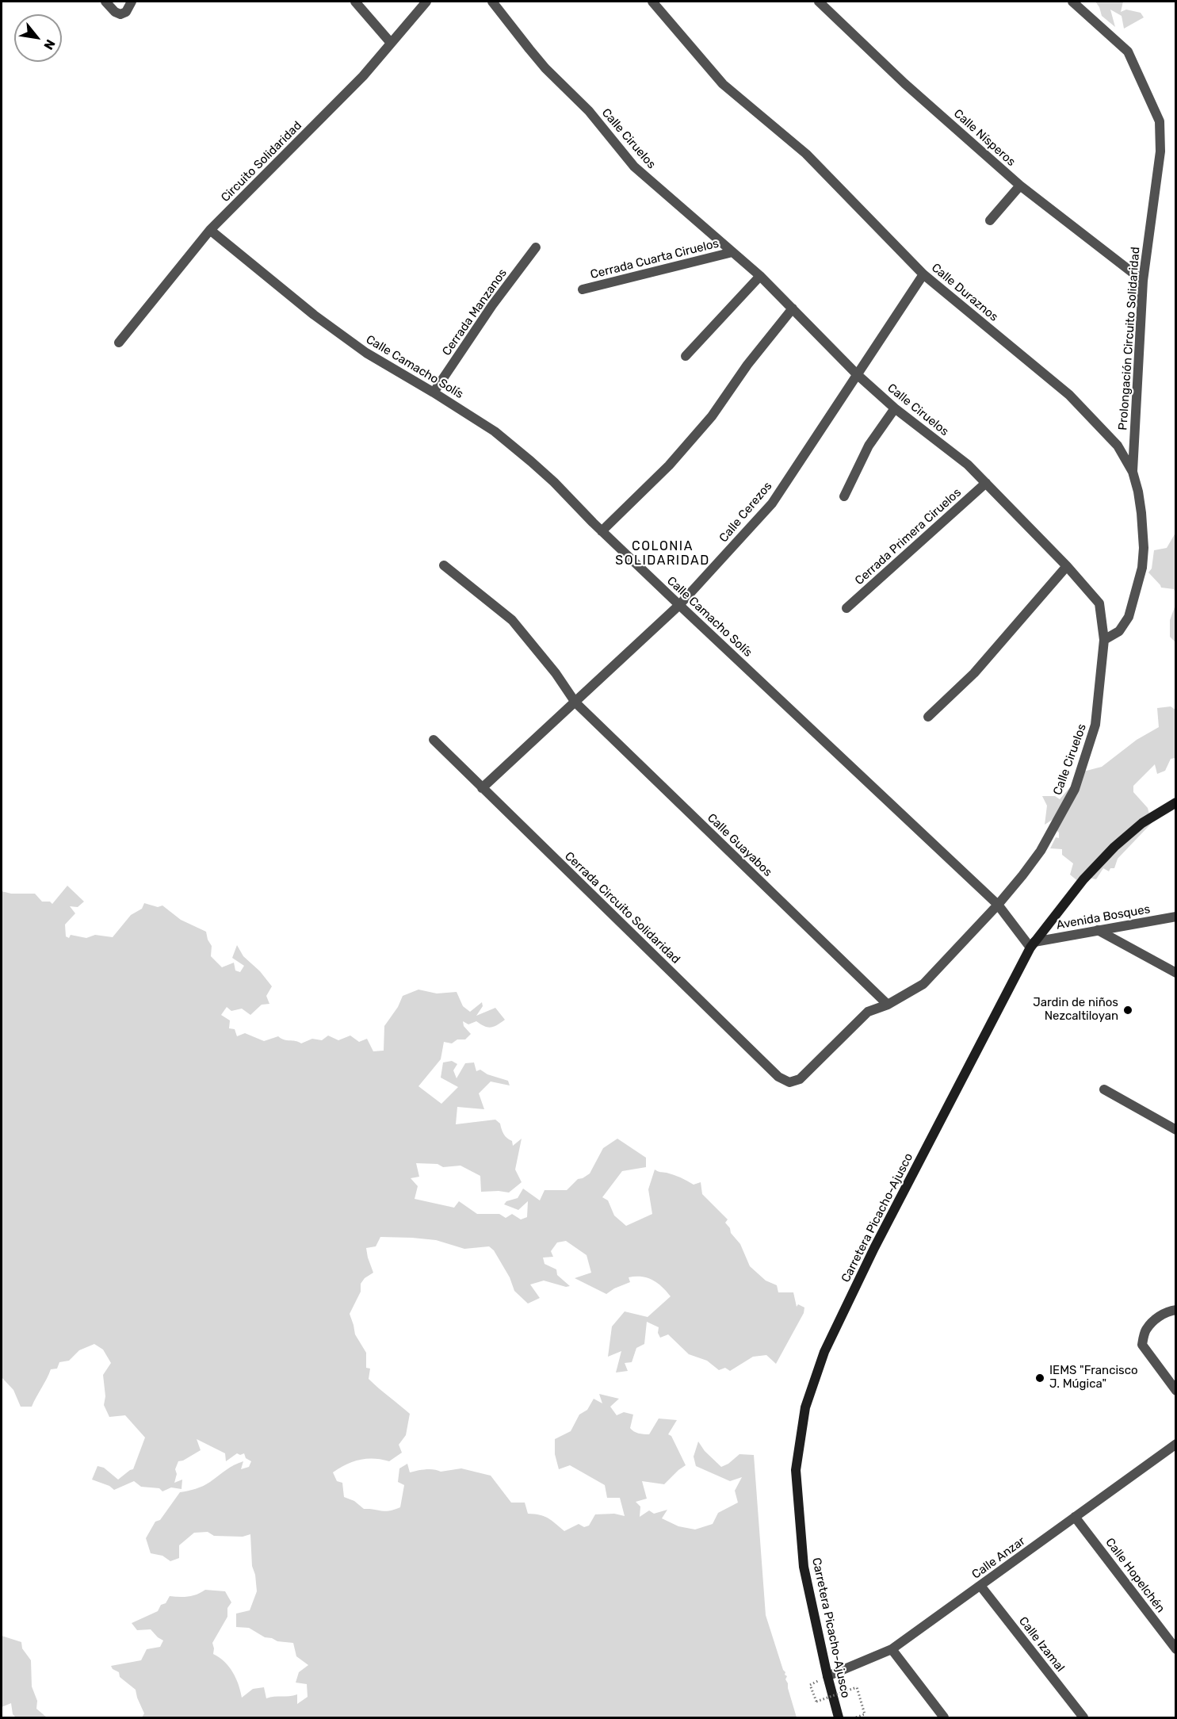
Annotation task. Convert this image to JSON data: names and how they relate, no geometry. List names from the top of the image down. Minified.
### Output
{"streets":{"main road":["Carretera Picacho-Ajusco"],"street":["Calle Nísperos","Calle Ciruelos","Circuito Solidaridad","Cerrada Cuarta Ciruelos","Calle Duraznos","Cerrada Manzanos","Prolongación Circuito Solidaridad","Calle Camacho Solís","Calle Cerezos","Cerrada Primera Ciruelos","Calle Guayabos","Cerrada Circuito Solidaridad","Avenida Bosques","Calle Anzar","Calle Hopelchén","Calle Izamal"]},"crossings":[["Calle Nísperos","Prolongación Circuito Solidaridad"],["Calle Ciruelos","Cerrada Cuarta Ciruelos"],["Calle Ciruelos","Calle Duraznos"],["Calle Ciruelos","Calle Camacho Solís"],["Calle Ciruelos","Calle Cerezos"],["Calle Ciruelos","Cerrada Primera Ciruelos"],["Calle Ciruelos","Calle Guayabos"],["Calle Ciruelos","Cerrada Circuito Solidaridad"],["Circuito Solidaridad","Calle Camacho Solís"],["Calle Duraznos","Prolongación Circuito Solidaridad"],["Calle Duraznos","Calle Cerezos"],["Cerrada Manzanos","Calle Camacho Solís"],["Calle Camacho Solís","Calle Cerezos"],["Calle Camacho Solís","Avenida Bosques"],["Calle Camacho Solís","Carretera Picacho-Ajusco"],["Calle Cerezos","Calle Guayabos"],["Calle Cerezos","Cerrada Circuito Solidaridad"],["Avenida Bosques","Carretera Picacho-Ajusco"],["Carretera Picacho-Ajusco","Calle Anzar"],["Calle Anzar","Calle Hopelchén"],["Calle Anzar","Calle Izamal"]],"districts":["COLONIA SOLIDARIDAD"],"places":["Jardin de niños Nezcaltiloyan","IEMS \"Francisco J. Múgica\""],"north":"bottom right"}
